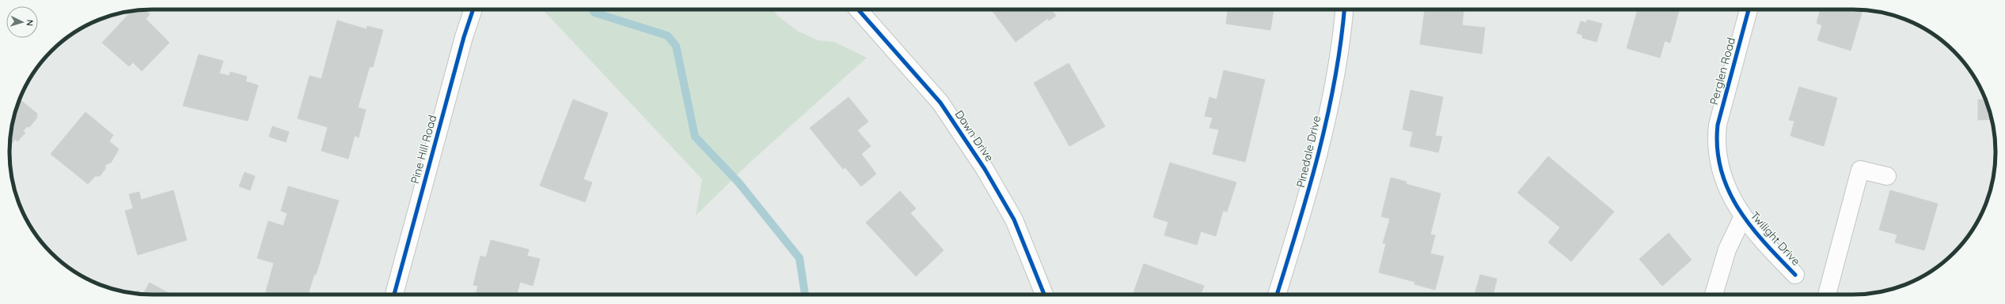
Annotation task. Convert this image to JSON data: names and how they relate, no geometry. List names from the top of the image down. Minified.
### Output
{"streets":{"street":["Perglen Road","Dawn Drive","Pine Hill Road","Pinedale Drive","Twilight Drive"]},"crossings":[["Perglen Road","Twilight Drive"]],"north":"right"}
